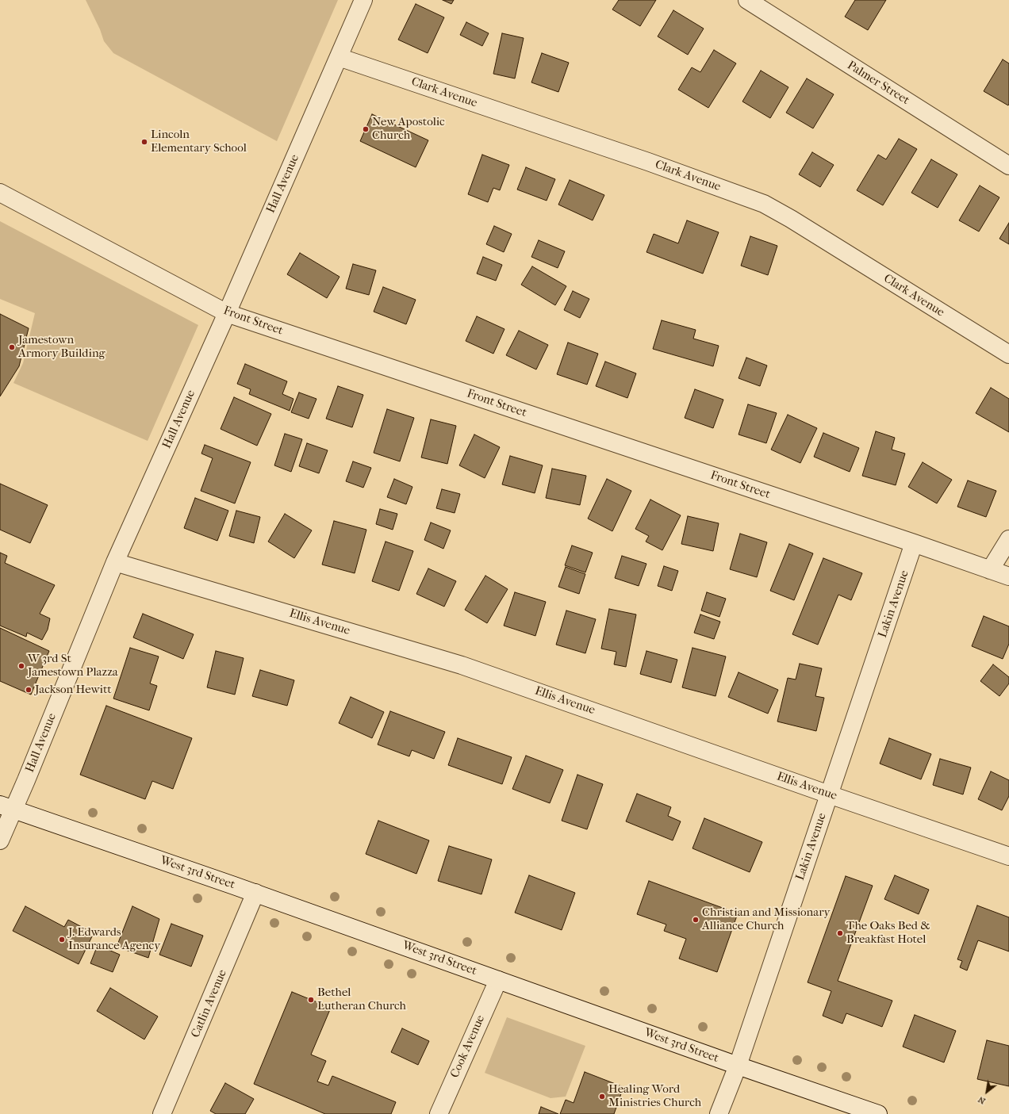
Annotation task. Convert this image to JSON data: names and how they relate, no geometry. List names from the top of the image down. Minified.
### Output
{"streets":{"street":["Palmer Street","Clark Avenue","Hall Avenue","Front Street","Lakin Avenue","Ellis Avenue","West 3rd Street","Catlin Avenue","Cook Avenue"]},"crossings":[["Clark Avenue","Hall Avenue"],["Hall Avenue","Front Street"],["Hall Avenue","Ellis Avenue"],["Hall Avenue","West 3rd Street"],["Front Street","Lakin Avenue"],["Lakin Avenue","Ellis Avenue"],["Lakin Avenue","West 3rd Street"],["West 3rd Street","Catlin Avenue"],["West 3rd Street","Cook Avenue"]],"places":["New Apostolic Church","Lincoln Elementary School","Jamestown Armory Building","W 3rd St Jamestown Plazza","Jackson Hewitt","Christian and Missionary Alliance Church","The Oaks Bed & Breakfast Hotel","J. Edwards Insurance Agency","Bethel Lutheran Church","Healing Word Ministries Church"],"north":"bottom left"}
